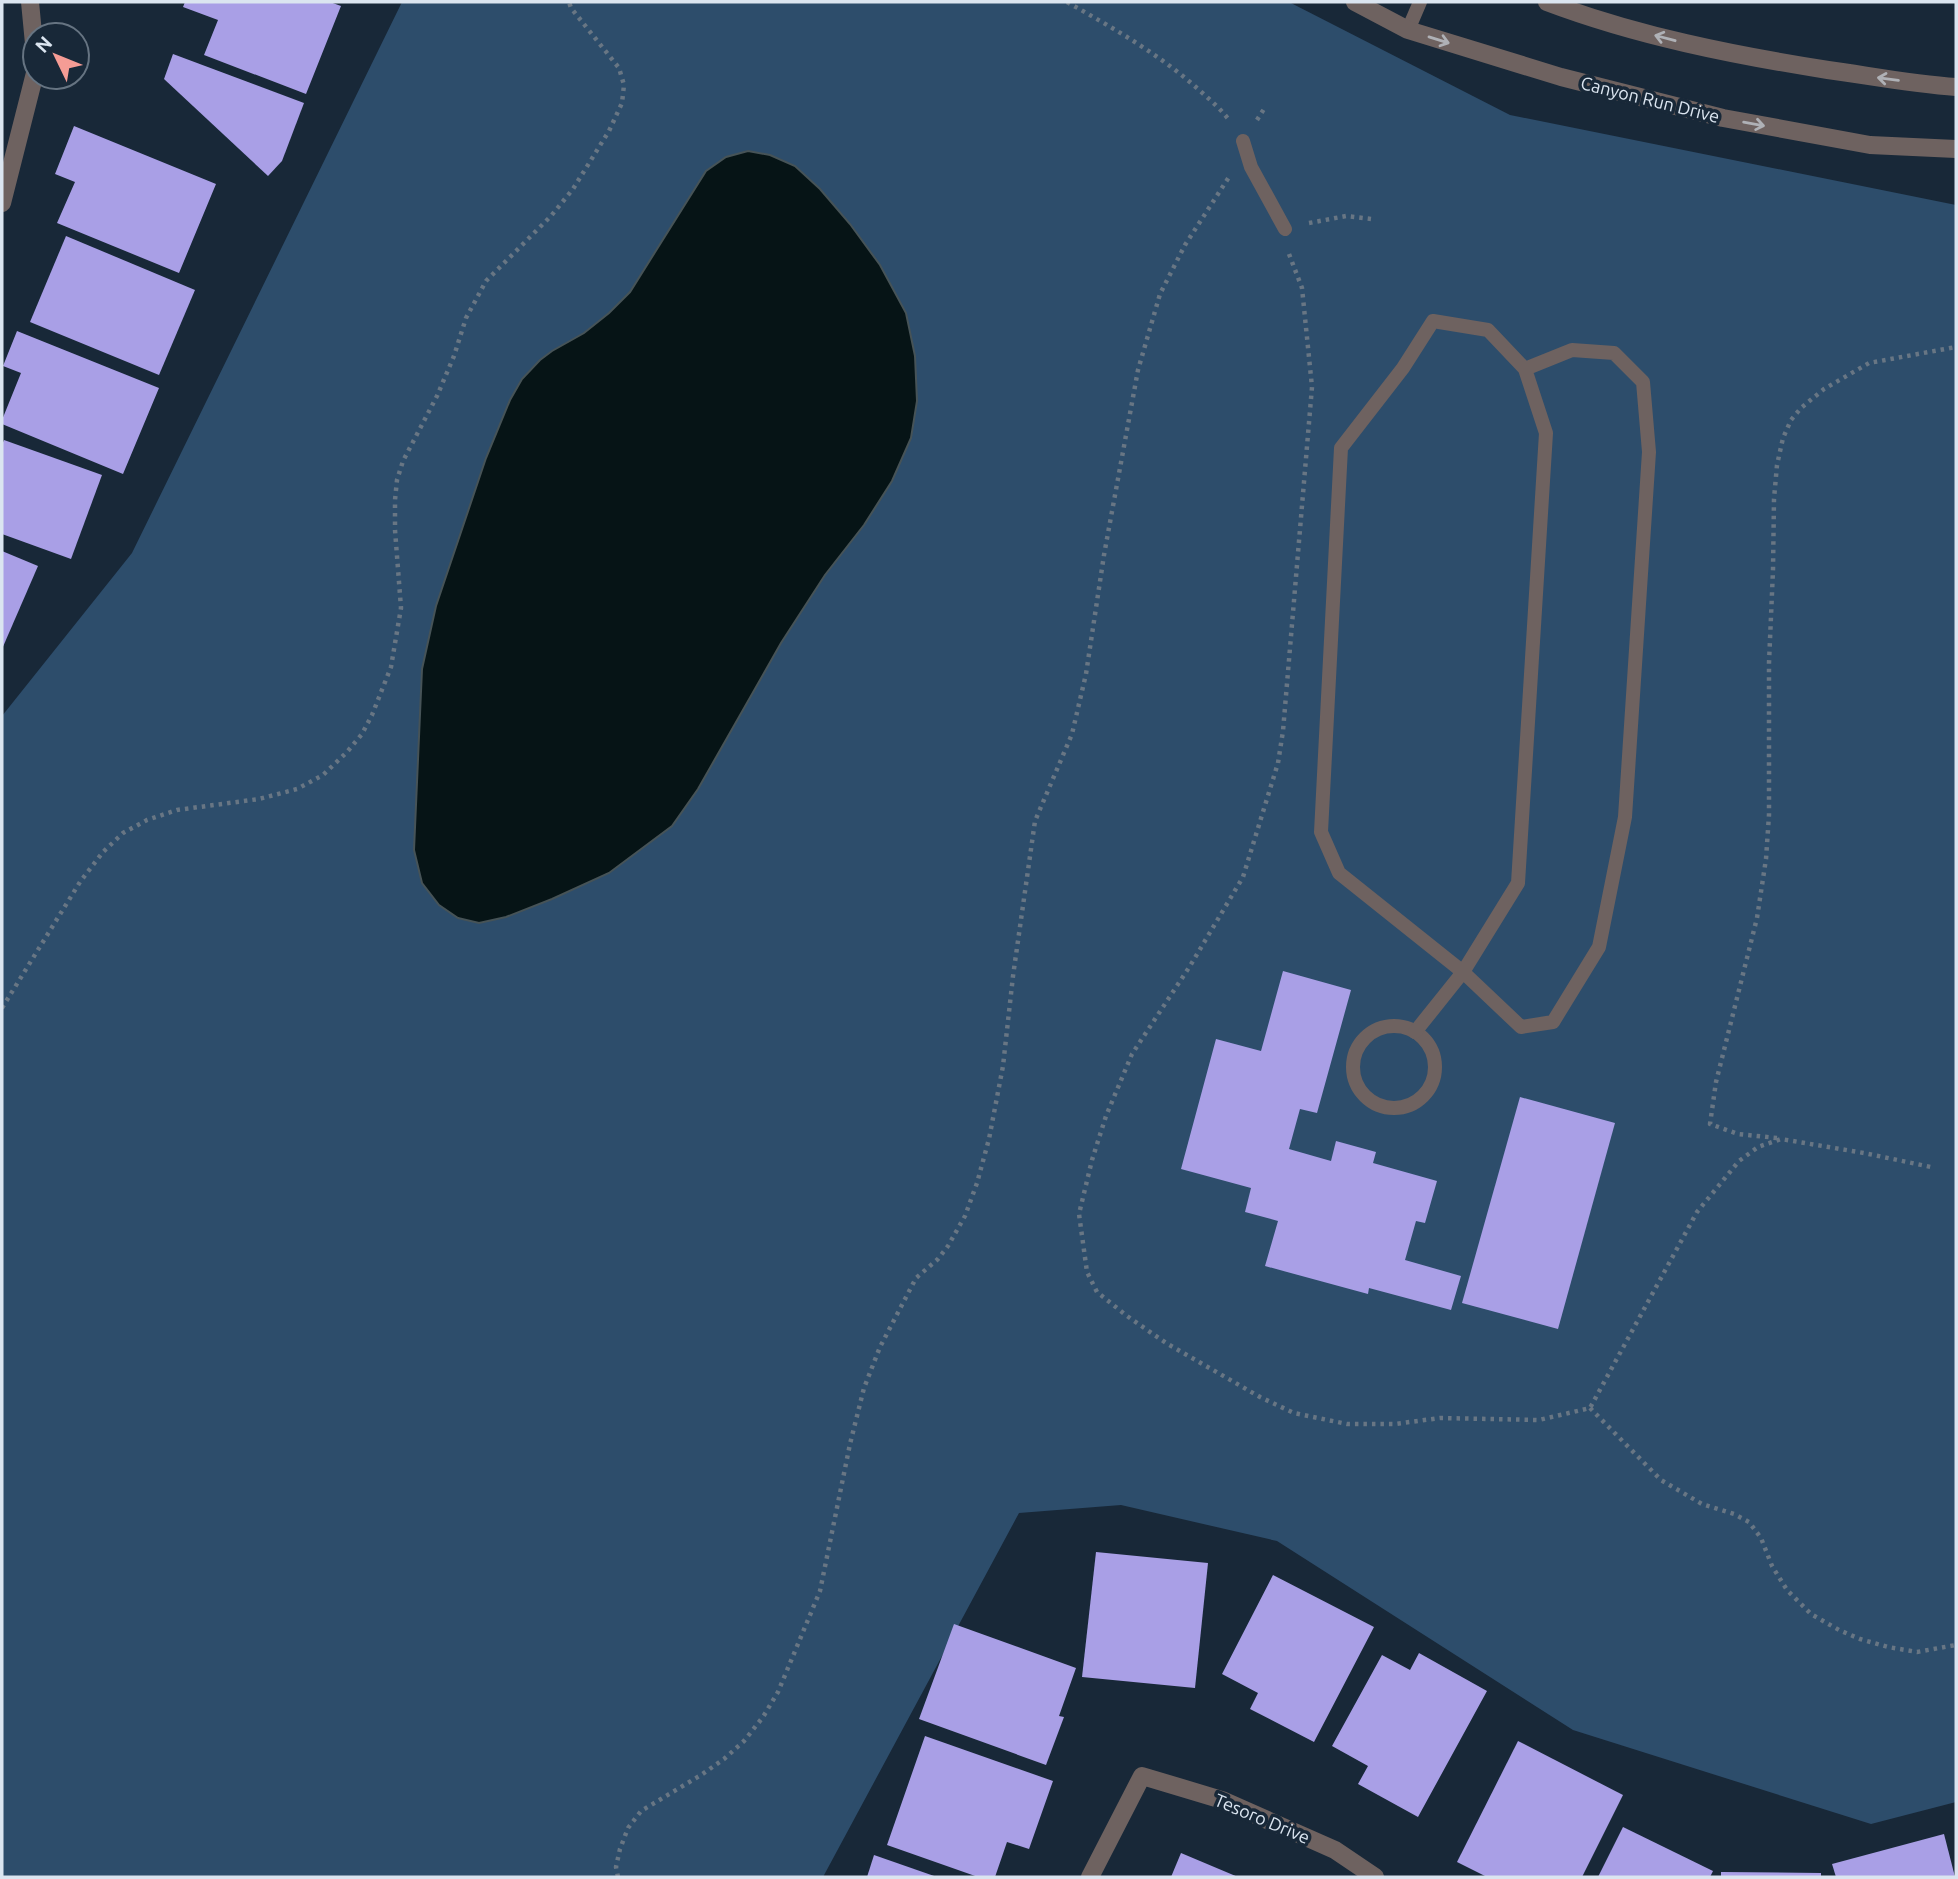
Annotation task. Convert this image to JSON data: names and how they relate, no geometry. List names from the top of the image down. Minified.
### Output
{"streets":{"street":["Canyon Run Drive","Tesoro Drive"]},"north":"top left"}
